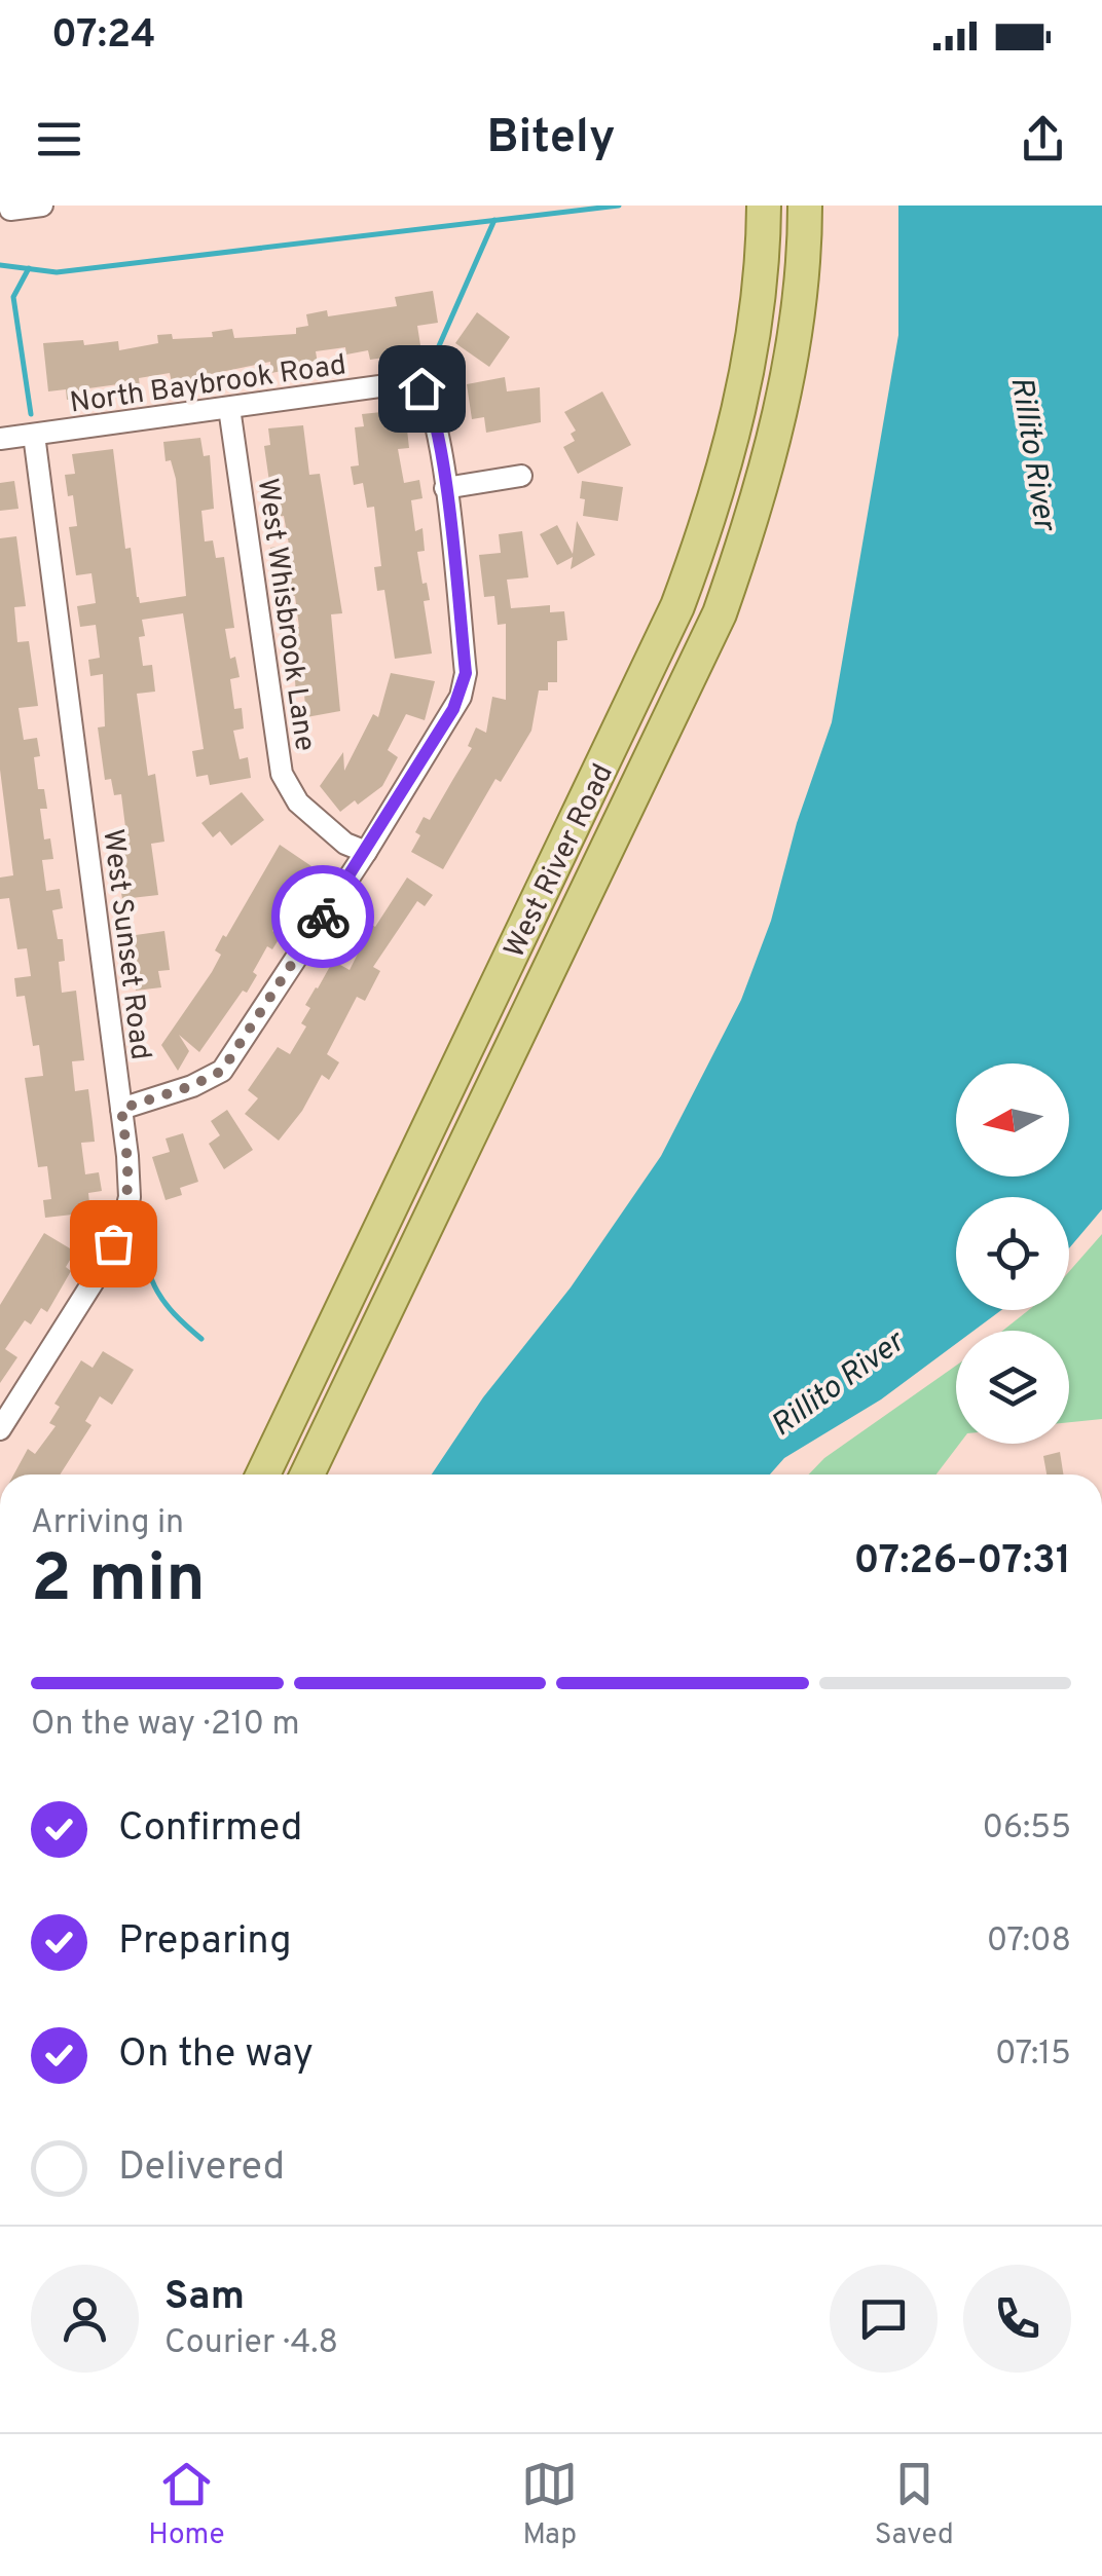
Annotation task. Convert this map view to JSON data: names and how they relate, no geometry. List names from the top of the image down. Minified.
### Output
{"streets":{"main road":["West River Road"],"street":["North Baybrook Road","West Whisbrook Lane","West Sunset Road"]},"crossings":[["North Baybrook Road","West Whisbrook Lane"],["North Baybrook Road","West Sunset Road"]],"water":["Rillito River"],"north":"left","page":{"status":"07:24","header":"Bitely","heading":["2 min","Arriving in","07:26–07:31"],"panel":["Sam","Courier · 4.8"],"bar":"On the way · 210 m","list":[["Confirmed","06:55"],["Preparing","07:08"],["On the way","07:15"],"Delivered"],"tabs":["Home","Map","Saved"]}}
